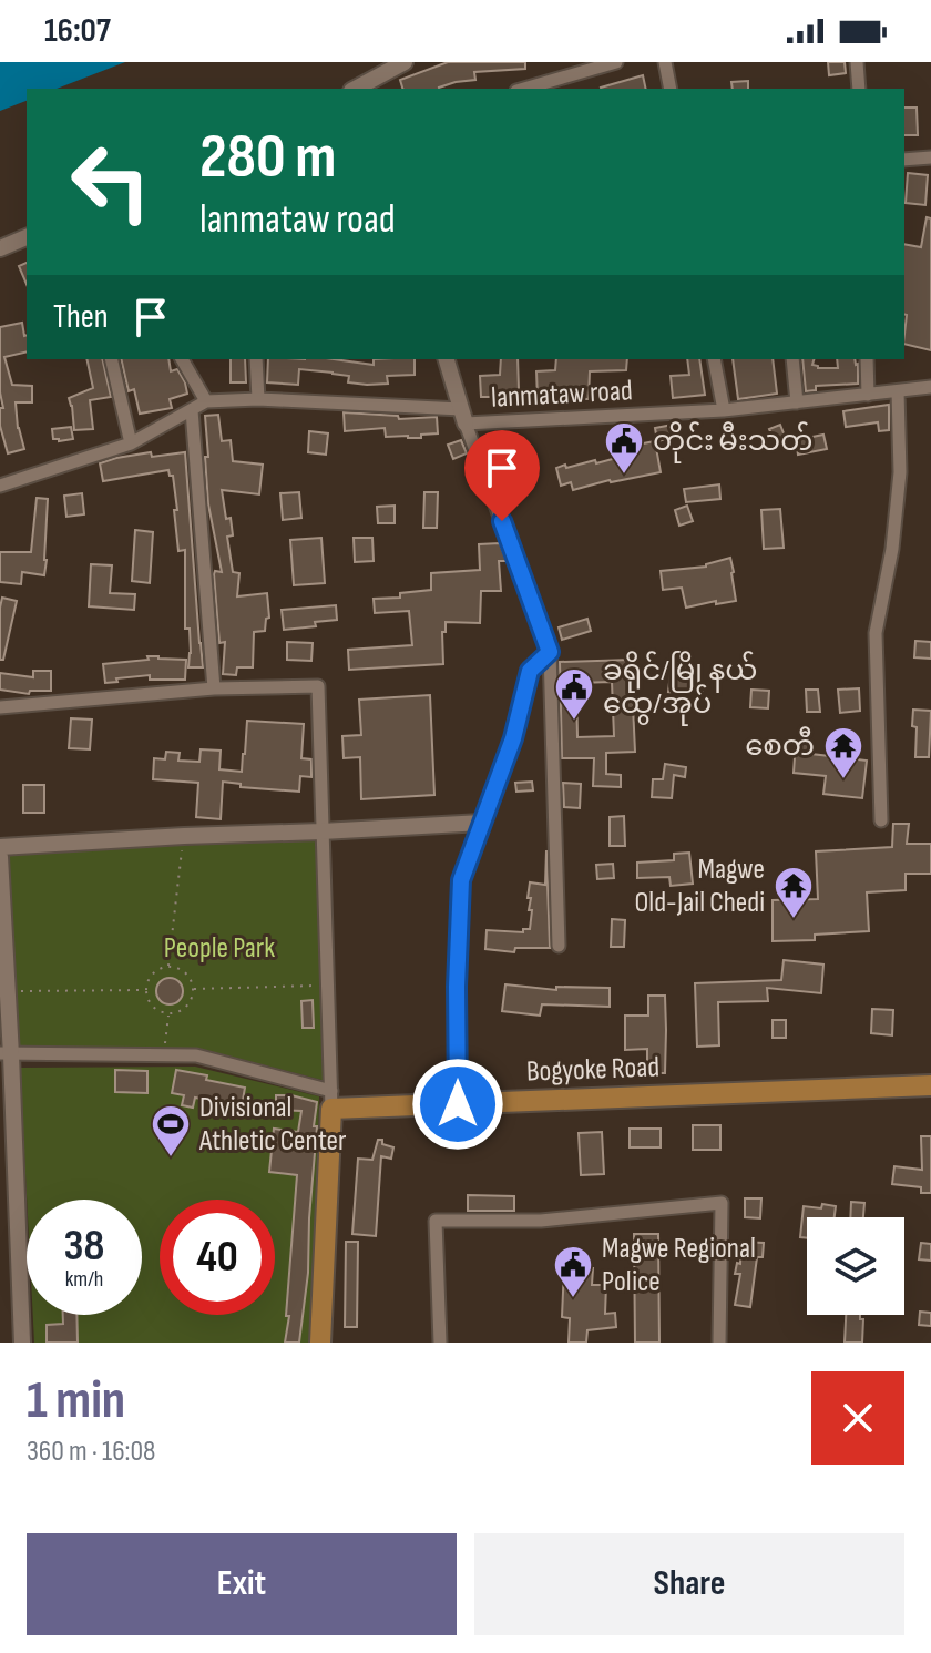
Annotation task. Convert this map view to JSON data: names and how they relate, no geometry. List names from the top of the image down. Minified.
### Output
{"streets":{"highway":["Bogyoke Road"],"street":["lanmataw road"]},"parks":["People Park"],"places":{"public building":["တိုင်း မီးသတ်","ခရိုင်/မြို့နယ် ထွေ/အုပ်","Magwe Regional Police"],"temple":["စေတီ","Magwe Old-Jail Chedi"],"sports":["Divisional Athletic Center"]},"page":{"status":"16:07","turn":["280 m","lanmataw road"],"then":"Then","speed":"38 km/h","limit":"40","heading":["1 min","360 m · 16:08"],"buttons":["Exit","Share"]}}
